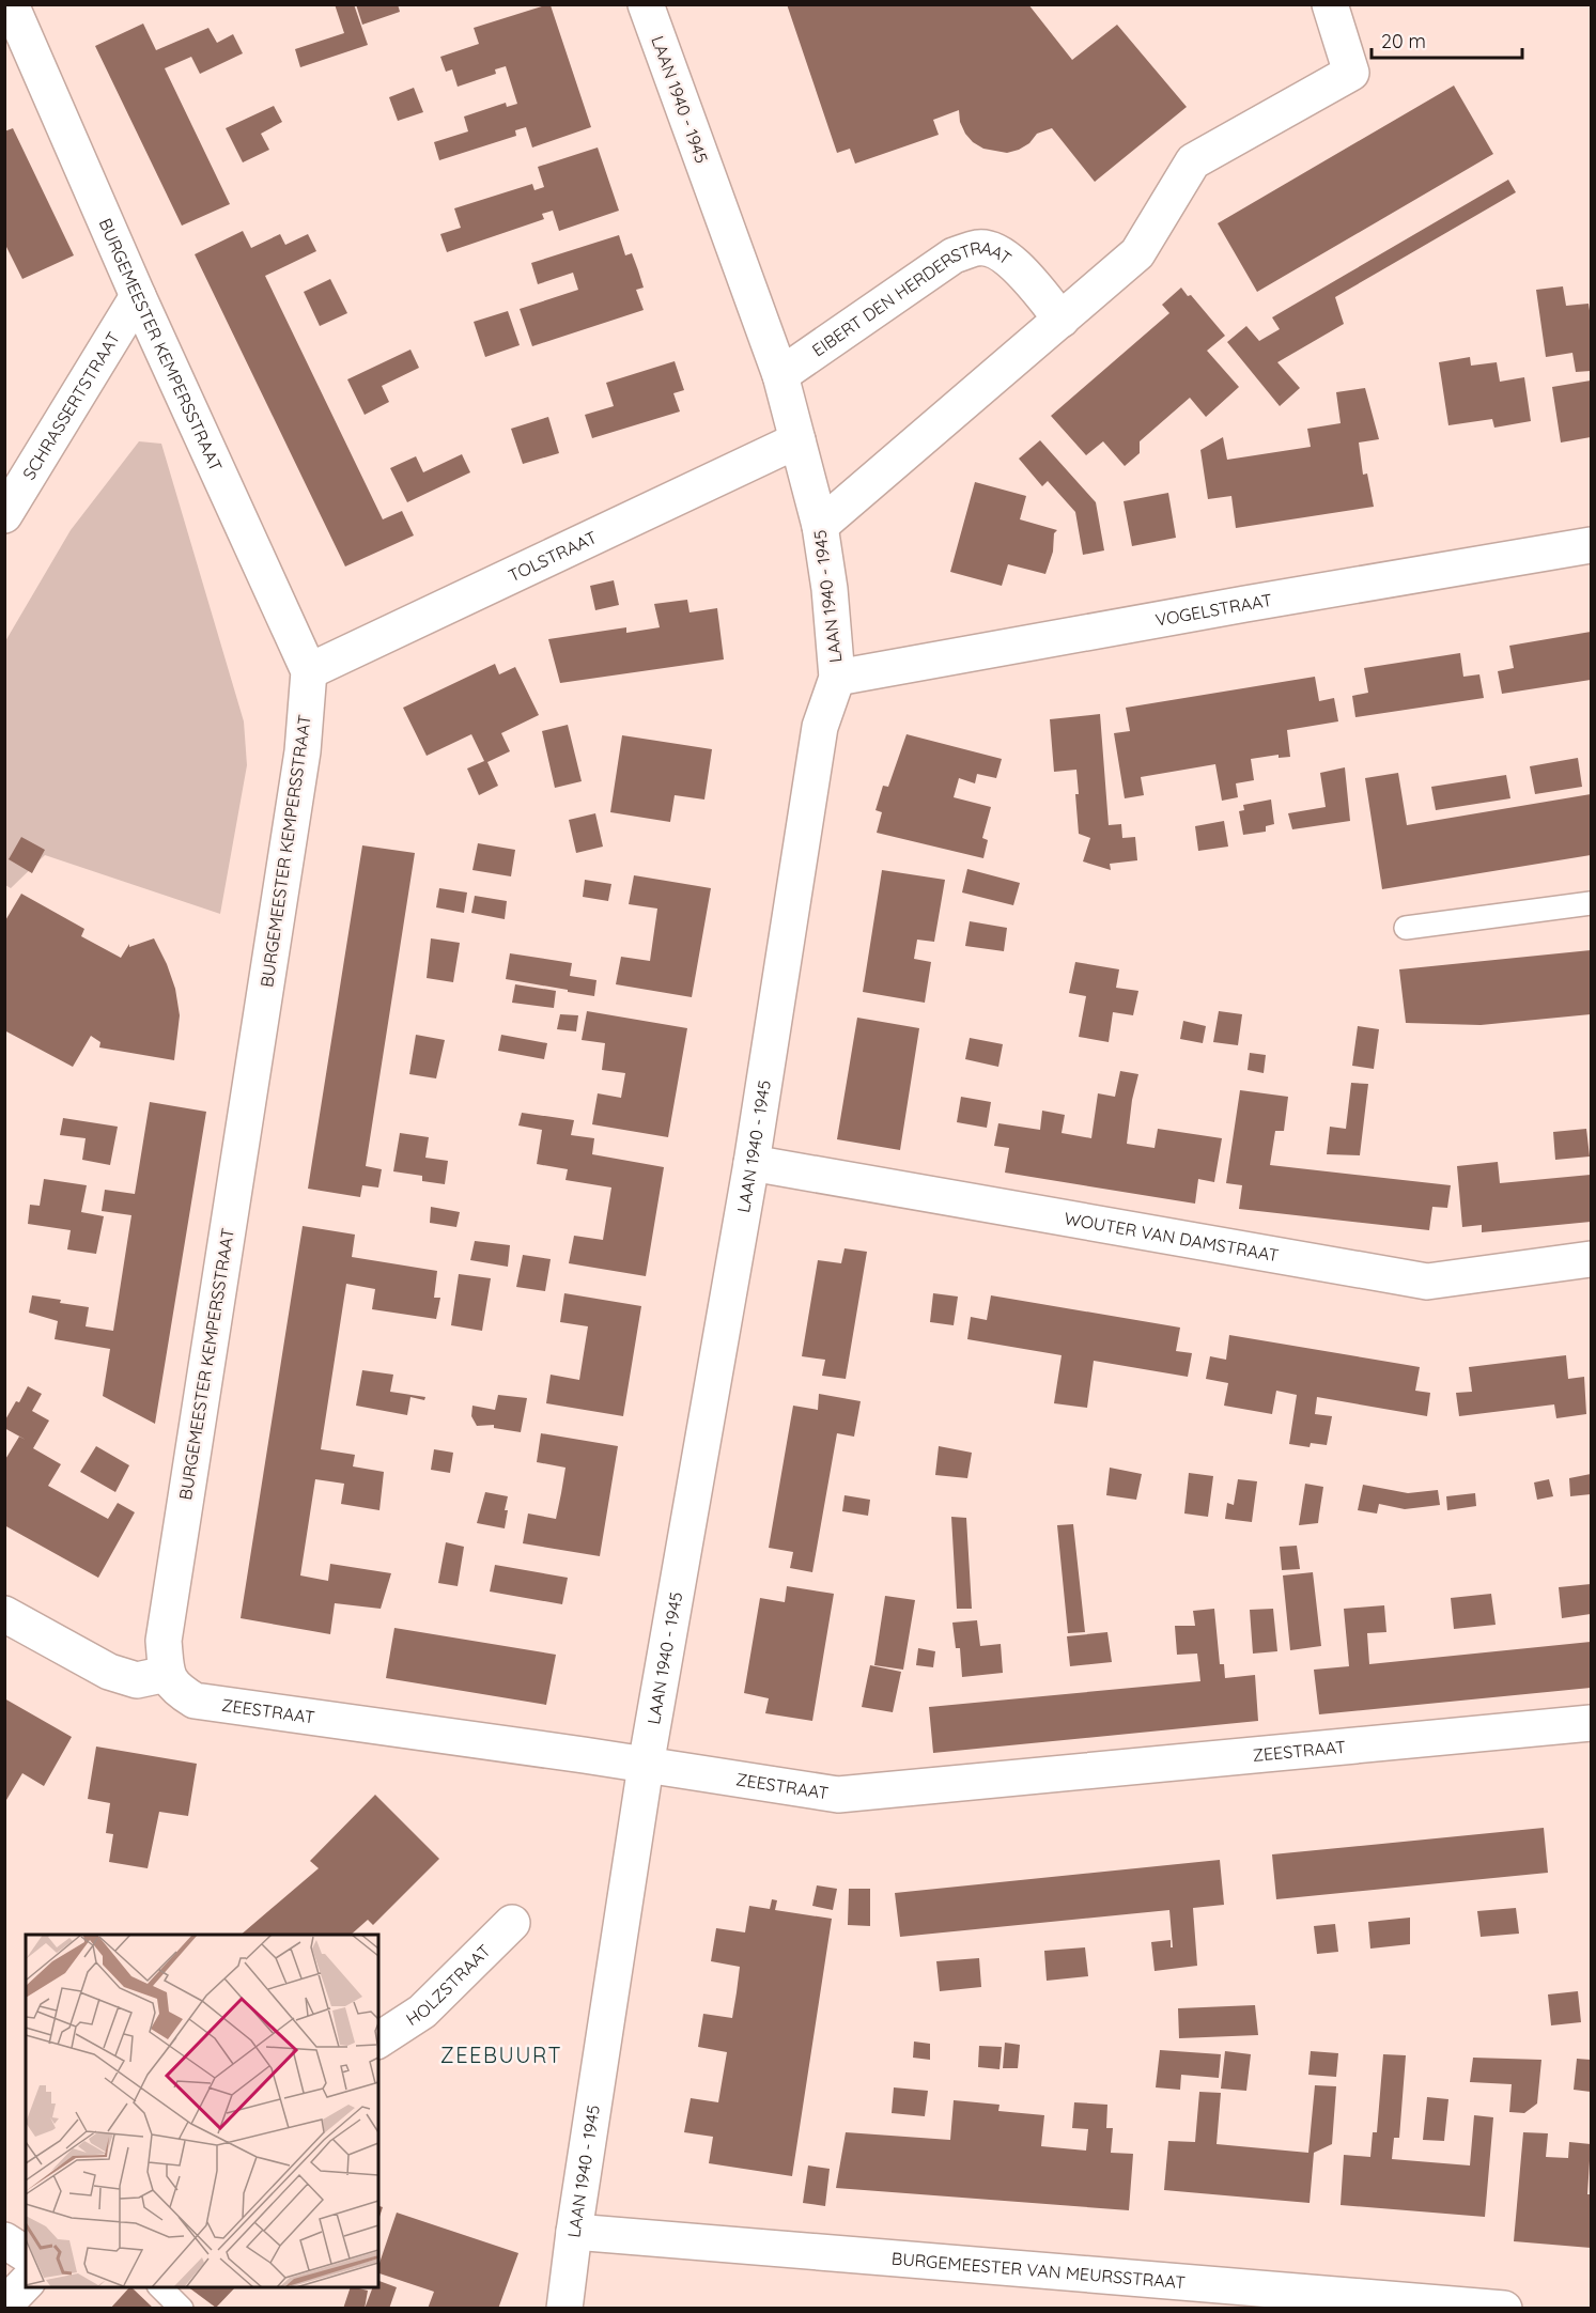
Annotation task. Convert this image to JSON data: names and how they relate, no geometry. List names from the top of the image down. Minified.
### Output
{"streets":{"street":["LAAN 1940 - 1945","EIBERT DEN HERDERSTRAAT","BURGEMEESTER KEMPERSSTRAAT","SCHRASSERTSTRAAT","TOLSTRAAT","VOGELSTRAAT","WOUTER VAN DAMSTRAAT","ZEESTRAAT","HOLZSTRAAT","BURGEMEESTER VAN MEURSSTRAAT"]},"crossings":[["LAAN 1940 - 1945","EIBERT DEN HERDERSTRAAT"],["LAAN 1940 - 1945","TOLSTRAAT"],["LAAN 1940 - 1945","VOGELSTRAAT"],["LAAN 1940 - 1945","WOUTER VAN DAMSTRAAT"],["LAAN 1940 - 1945","ZEESTRAAT"],["LAAN 1940 - 1945","BURGEMEESTER VAN MEURSSTRAAT"],["BURGEMEESTER KEMPERSSTRAAT","SCHRASSERTSTRAAT"],["BURGEMEESTER KEMPERSSTRAAT","TOLSTRAAT"],["BURGEMEESTER KEMPERSSTRAAT","ZEESTRAAT"]],"districts":["ZEEBUURT"],"scale_bar":"20 m"}
